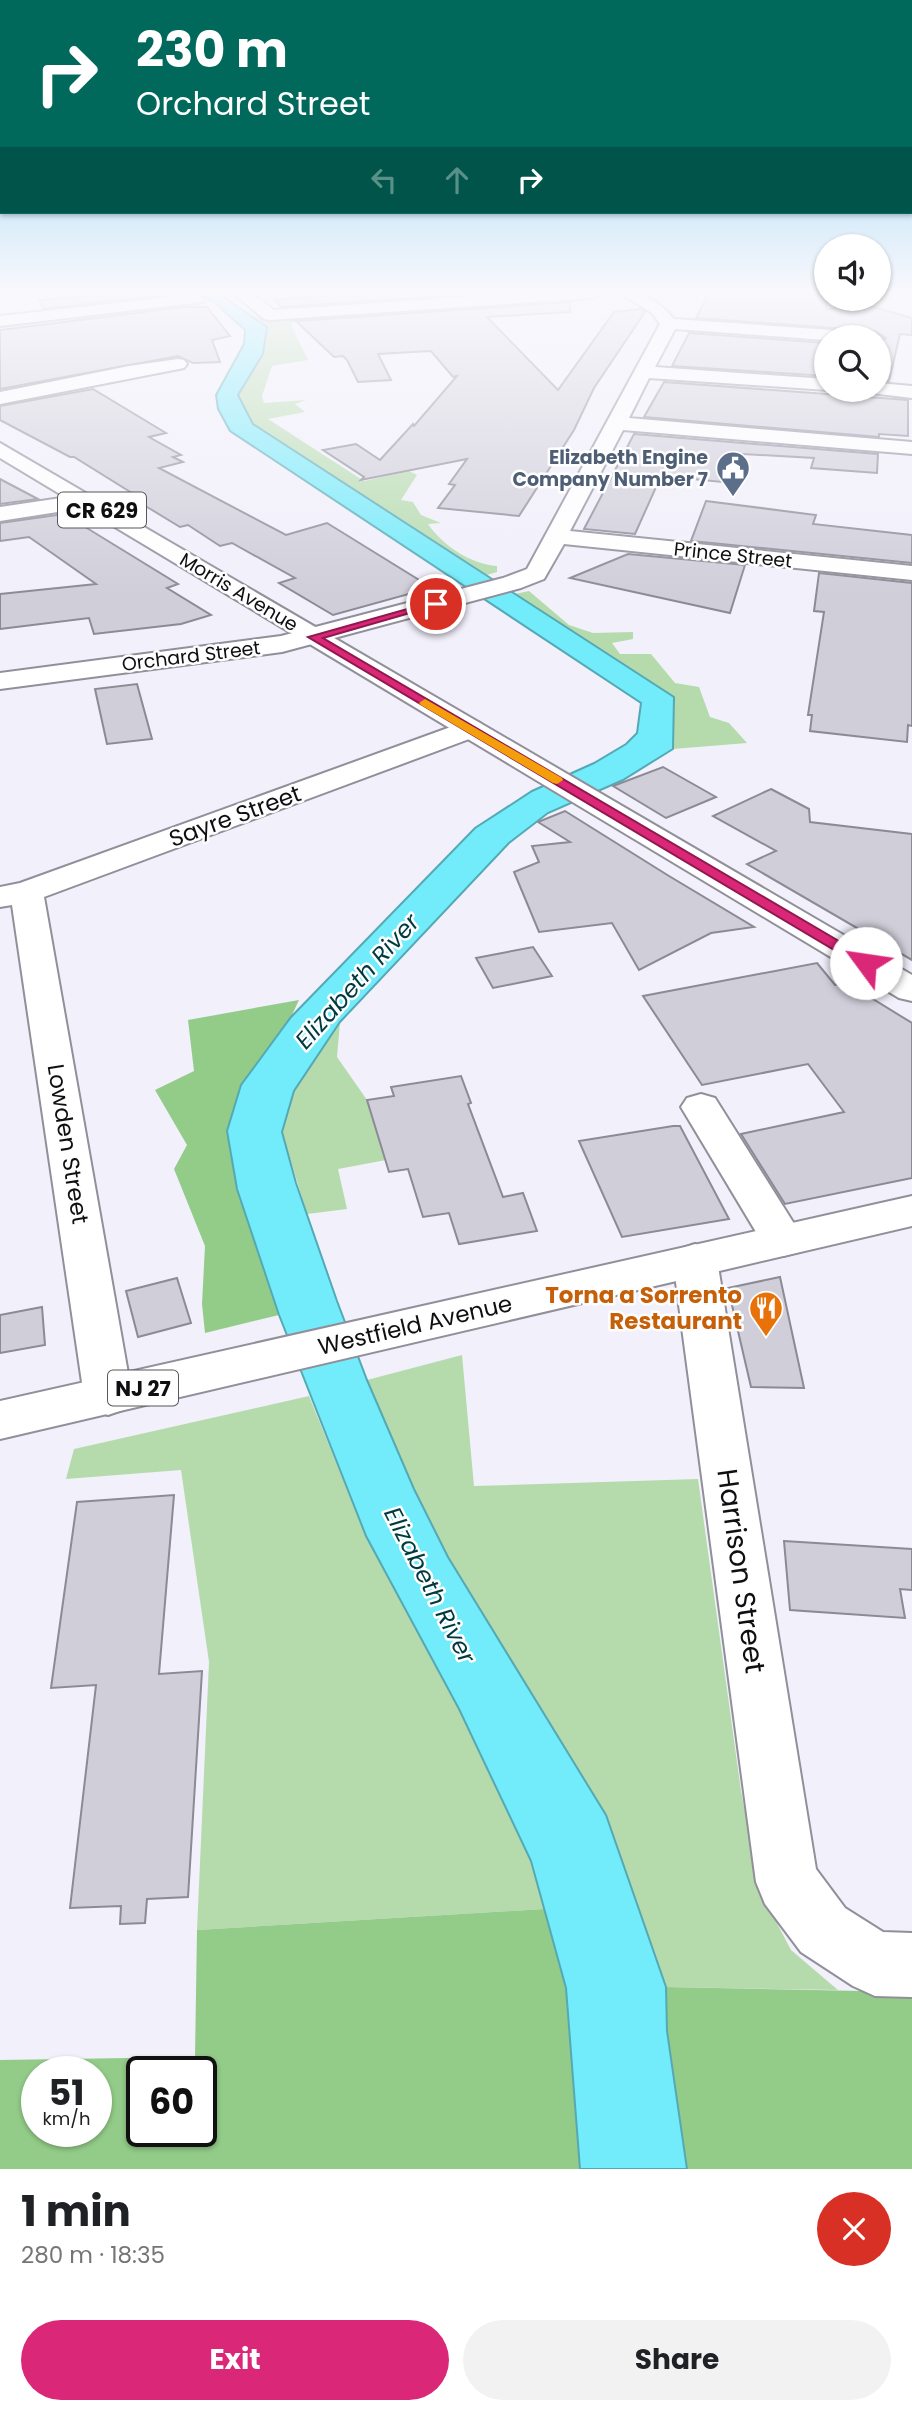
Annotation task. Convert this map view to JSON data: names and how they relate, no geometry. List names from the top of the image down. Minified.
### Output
{"streets":{"street":["CR 629","Prince Street","Morris Avenue","Orchard Street","Sayre Street","Lowden Street","Westfield Avenue","NJ 27","Harrison Street"]},"crossings":[["Prince Street","Orchard Street"],["Morris Avenue","Orchard Street"],["Morris Avenue","Sayre Street"],["Sayre Street","Lowden Street"],["Lowden Street","Westfield Avenue"],["Westfield Avenue","Harrison Street"]],"water":["Elizabeth River"],"places":{"public building":["Elizabeth Engine Company Number 7"],"restaurant":["Torna a Sorrento Restaurant"]},"page":{"turn":["230 m","Orchard Street"],"speed":"51 km/h","limit":"60","heading":["1 min","280 m · 18:35"],"buttons":["Exit","Share"]}}
